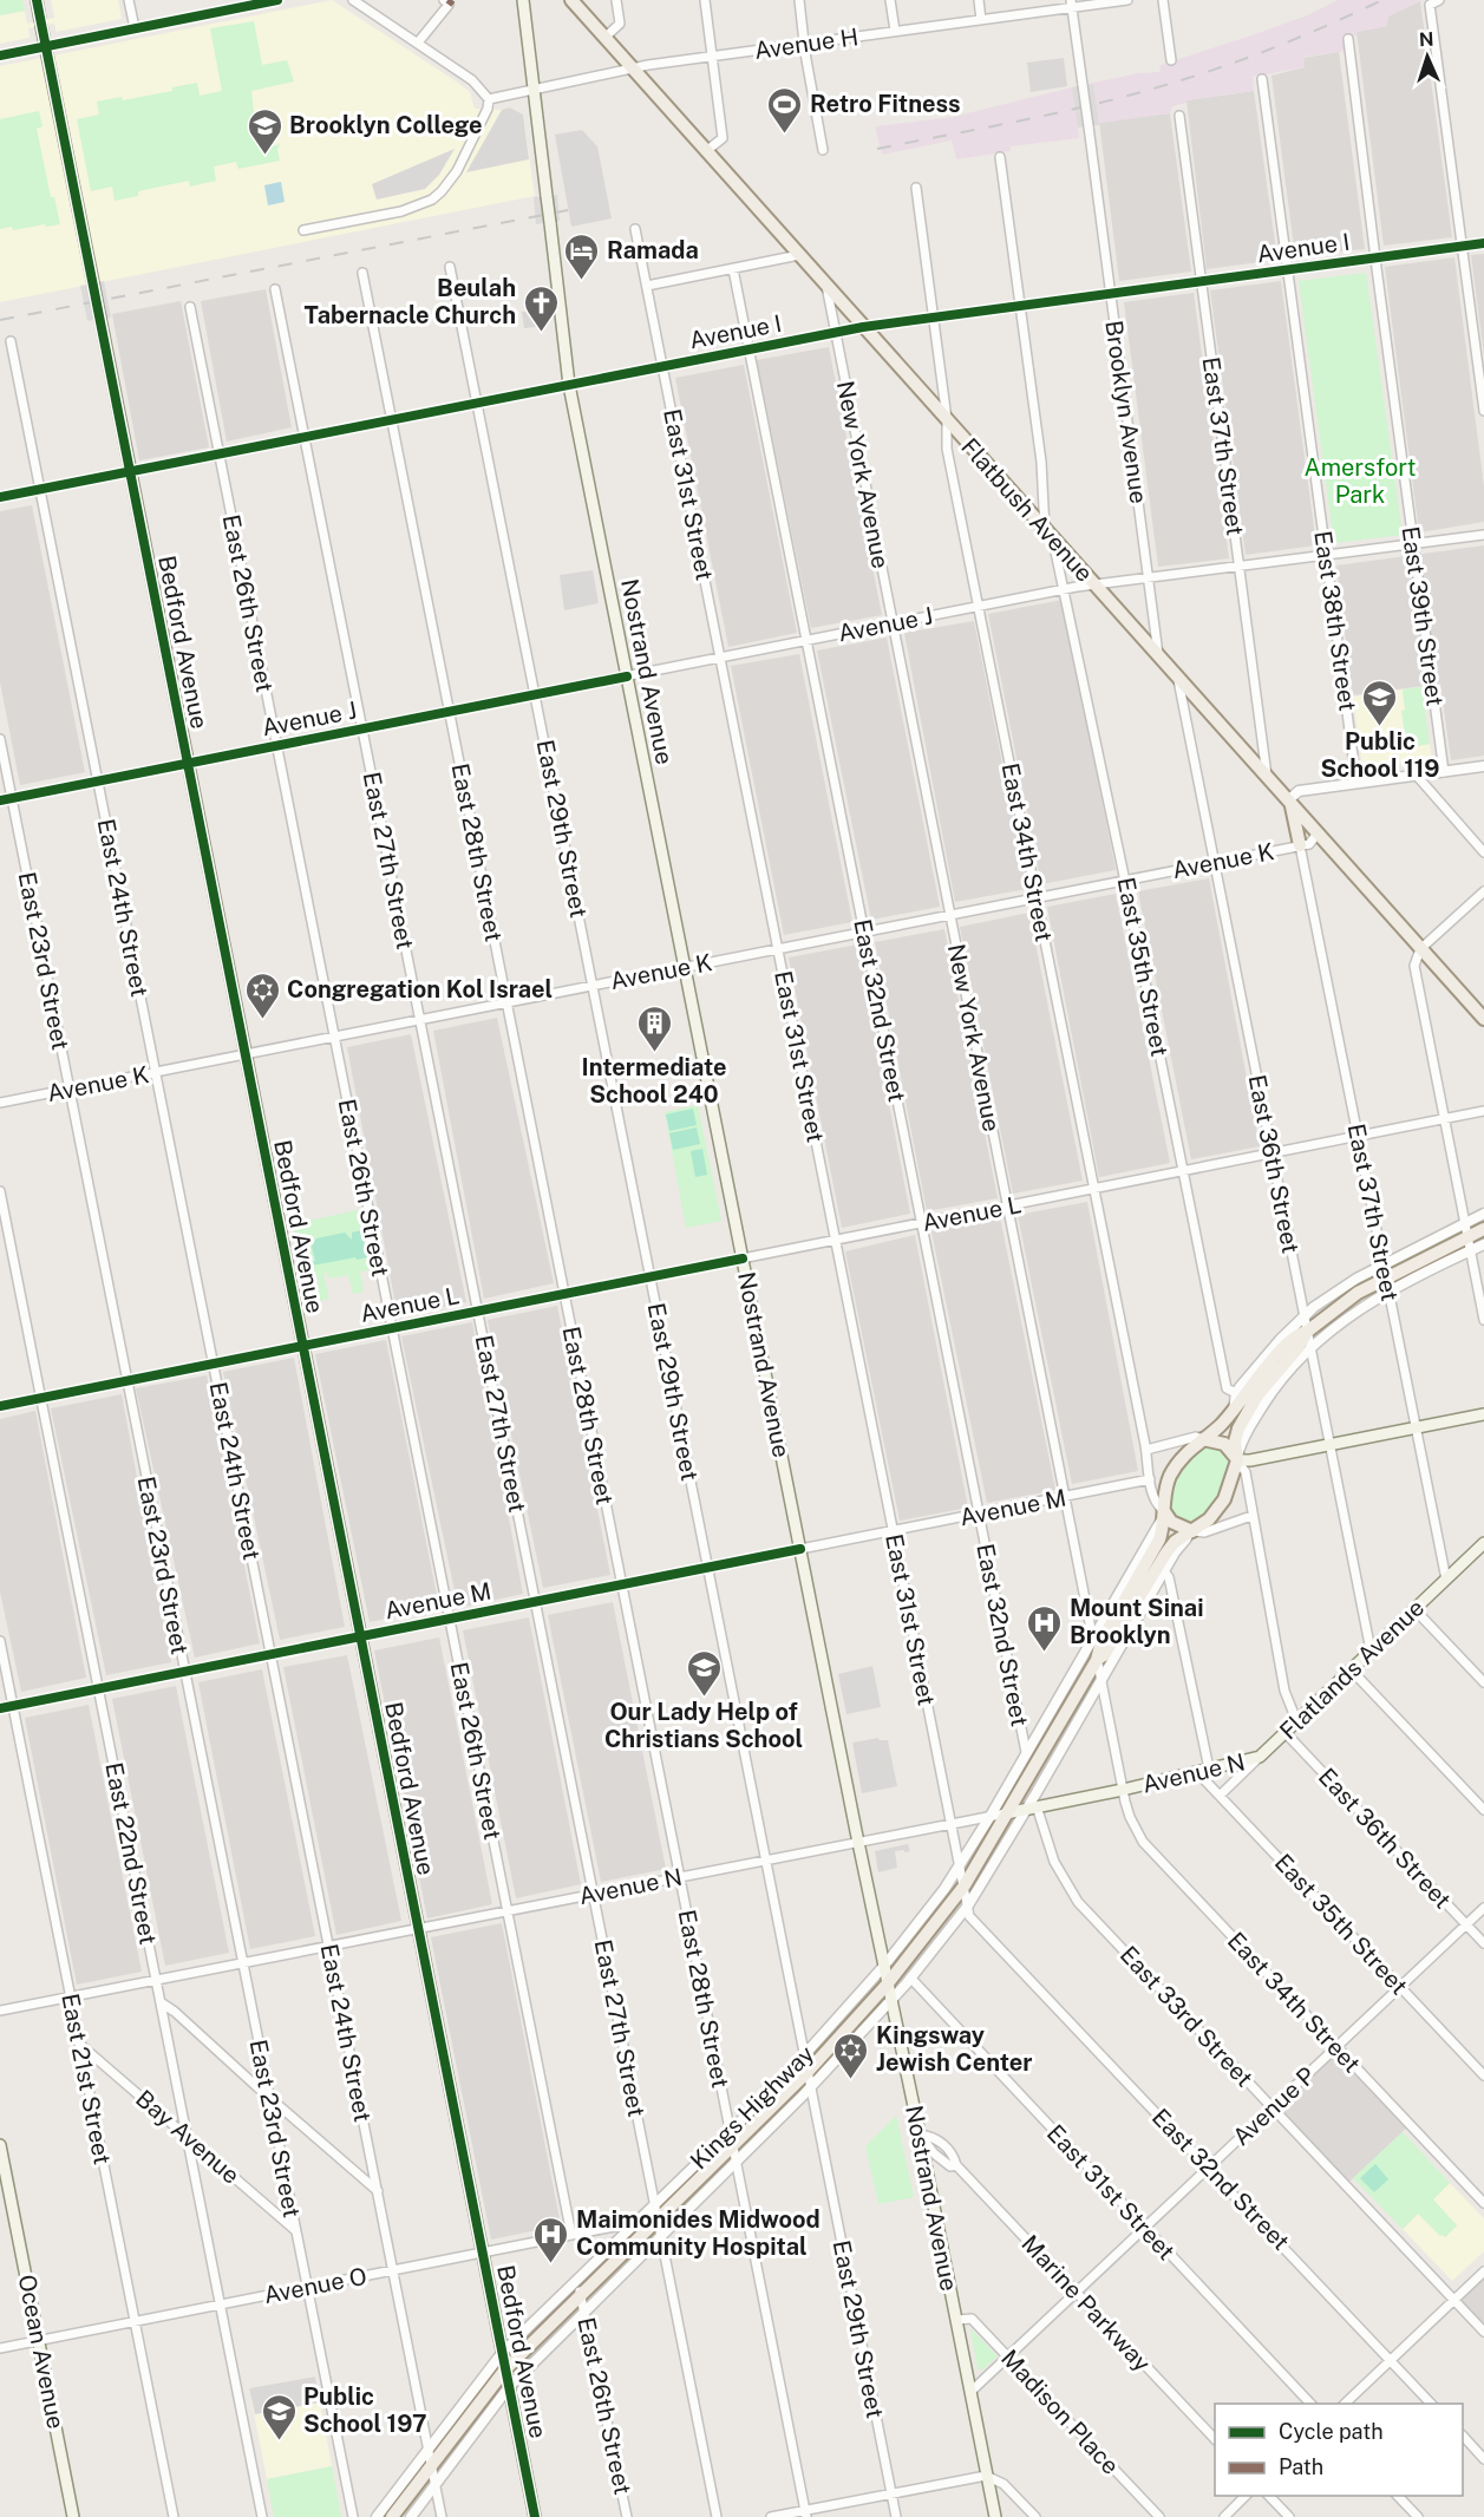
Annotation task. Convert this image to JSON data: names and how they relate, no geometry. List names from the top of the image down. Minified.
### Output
{"streets":{"main road":["Flatbush Avenue","Bedford Avenue","Nostrand Avenue","Flatlands Avenue","Avenue N","Kings Highway","Ocean Avenue"],"street":["Avenue H","Avenue I","Brooklyn Avenue","East 37th Street","New York Avenue","East 31st Street","East 26th Street","East 39th Street","East 38th Street","Avenue J","East 29th Street","East 28th Street","East 34th Street","East 27th Street","Avenue K","East 24th Street","East 23rd Street","East 35th Street","East 32nd Street","East 36th Street","Avenue L","Avenue M","East 22nd Street","East 33rd Street","East 21st Street","Avenue P","Bay Avenue","Avenue O","Marine Parkway","Madison Place"]},"crossings":[["Avenue H","Brooklyn Avenue"],["Avenue H","Flatbush Avenue"],["Avenue H","Nostrand Avenue"],["Avenue I","Brooklyn Avenue"],["Avenue I","East 37th Street"],["Avenue I","New York Avenue"],["Avenue I","East 31st Street"],["Avenue I","Flatbush Avenue"],["Avenue I","East 26th Street"],["Avenue I","East 39th Street"],["Avenue I","East 38th Street"],["Avenue I","Bedford Avenue"],["Avenue I","Nostrand Avenue"],["Avenue I","East 29th Street"],["Avenue I","East 28th Street"],["Avenue I","East 34th Street"],["Avenue I","East 27th Street"],["Avenue I","East 24th Street"],["Avenue I","East 35th Street"],["Avenue I","East 32nd Street"],["Brooklyn Avenue","Flatbush Avenue"],["Brooklyn Avenue","Avenue J"],["East 37th Street","Flatbush Avenue"],["East 37th Street","Avenue J"],["East 37th Street","Avenue K"],["East 37th Street","Avenue L"],["East 37th Street","Flatlands Avenue"],["East 37th Street","Kings Highway"],["New York Avenue","Flatbush Avenue"],["New York Avenue","Avenue J"],["New York Avenue","East 34th Street"],["New York Avenue","Avenue K"],["New York Avenue","Avenue L"],["New York Avenue","Avenue M"],["New York Avenue","Avenue N"],["New York Avenue","Kings Highway"],["East 31st Street","Avenue J"],["East 31st Street","Avenue K"],["East 31st Street","East 32nd Street"],["East 31st Street","Avenue L"],["East 31st Street","Avenue M"],["East 31st Street","Avenue N"],["East 31st Street","Avenue P"],["East 31st Street","Kings Highway"],["Flatbush Avenue","Avenue J"],["Flatbush Avenue","East 34th Street"],["Flatbush Avenue","Avenue K"],["Flatbush Avenue","East 35th Street"],["Flatbush Avenue","East 36th Street"],["East 26th Street","Avenue J"],["East 26th Street","Avenue K"],["East 26th Street","Avenue L"],["East 26th Street","Avenue M"],["East 26th Street","Avenue N"],["East 26th Street","Kings Highway"],["East 26th Street","Avenue O"],["East 39th Street","Avenue J"],["East 38th Street","Avenue J"],["Avenue J","Bedford Avenue"],["Avenue J","Nostrand Avenue"],["Avenue J","East 29th Street"],["Avenue J","East 28th Street"],["Avenue J","East 34th Street"],["Avenue J","East 27th Street"],["Avenue J","East 24th Street"],["Avenue J","East 23rd Street"],["Avenue J","East 35th Street"],["Avenue J","East 32nd Street"],["Bedford Avenue","Avenue K"],["Bedford Avenue","Avenue L"],["Bedford Avenue","Avenue M"],["Bedford Avenue","Avenue N"],["Bedford Avenue","Kings Highway"],["Bedford Avenue","Avenue O"],["Nostrand Avenue","Avenue K"],["Nostrand Avenue","Avenue L"],["Nostrand Avenue","Avenue M"],["Nostrand Avenue","Avenue N"],["Nostrand Avenue","Avenue P"],["Nostrand Avenue","Kings Highway"],["Nostrand Avenue","Marine Parkway"],["Nostrand Avenue","Madison Place"],["East 29th Street","Avenue K"],["East 29th Street","Avenue L"],["East 29th Street","Avenue M"],["East 29th Street","Avenue N"],["East 29th Street","Kings Highway"],["East 28th Street","Avenue K"],["East 28th Street","Avenue L"],["East 28th Street","Avenue M"],["East 28th Street","Avenue N"],["East 28th Street","Kings Highway"],["East 34th Street","Avenue K"],["East 34th Street","Avenue L"],["East 34th Street","Avenue M"],["East 34th Street","Avenue N"],["East 34th Street","Avenue P"],["East 34th Street","Kings Highway"],["East 27th Street","Avenue K"],["East 27th Street","Avenue L"],["East 27th Street","Avenue M"],["East 27th Street","Avenue N"],["East 27th Street","Kings Highway"],["Avenue K","East 24th Street"],["Avenue K","East 23rd Street"],["Avenue K","East 35th Street"],["Avenue K","East 32nd Street"],["Avenue K","East 36th Street"],["East 24th Street","Avenue L"],["East 24th Street","Avenue M"],["East 24th Street","Avenue N"],["East 24th Street","Kings Highway"],["East 24th Street","Avenue O"],["East 23rd Street","Avenue L"],["East 23rd Street","Avenue M"],["East 23rd Street","Avenue N"],["East 23rd Street","Bay Avenue"],["East 23rd Street","Avenue O"],["East 35th Street","Avenue L"],["East 35th Street","Flatlands Avenue"],["East 35th Street","Avenue N"],["East 35th Street","Avenue P"],["East 35th Street","Kings Highway"],["East 32nd Street","Avenue L"],["East 32nd Street","Avenue M"],["East 32nd Street","Avenue P"],["East 32nd Street","Kings Highway"],["East 36th Street","Avenue L"],["East 36th Street","Flatlands Avenue"],["East 36th Street","Avenue P"],["East 36th Street","Kings Highway"],["Avenue L","East 22nd Street"],["Avenue M","East 22nd Street"],["Avenue M","East 21st Street"],["Flatlands Avenue","Avenue N"],["Avenue N","East 22nd Street"],["Avenue N","East 33rd Street"],["Avenue N","East 21st Street"],["Avenue N","Kings Highway"],["East 22nd Street","Bay Avenue"],["East 22nd Street","Avenue O"],["East 33rd Street","Avenue P"],["East 33rd Street","Kings Highway"],["East 21st Street","Bay Avenue"],["East 21st Street","Avenue O"],["Avenue P","Marine Parkway"],["Avenue P","Madison Place"],["Kings Highway","Avenue O"],["Avenue O","Ocean Avenue"]],"parks":["Amersfort Park"],"places":{"sports":["Retro Fitness"],"school or university":["Brooklyn College","Public School 119","Our Lady Help of Christians School","Public School 197"],"hotel":["Ramada"],"church":["Beulah Tabernacle Church"],"synagogue":["Congregation Kol Israel","Kingsway Jewish Center"],"building":["Intermediate School 240"],"hospital":["Mount Sinai Brooklyn","Maimonides Midwood Community Hospital"]},"legend":["Cycle path","Path"],"north":"top"}
